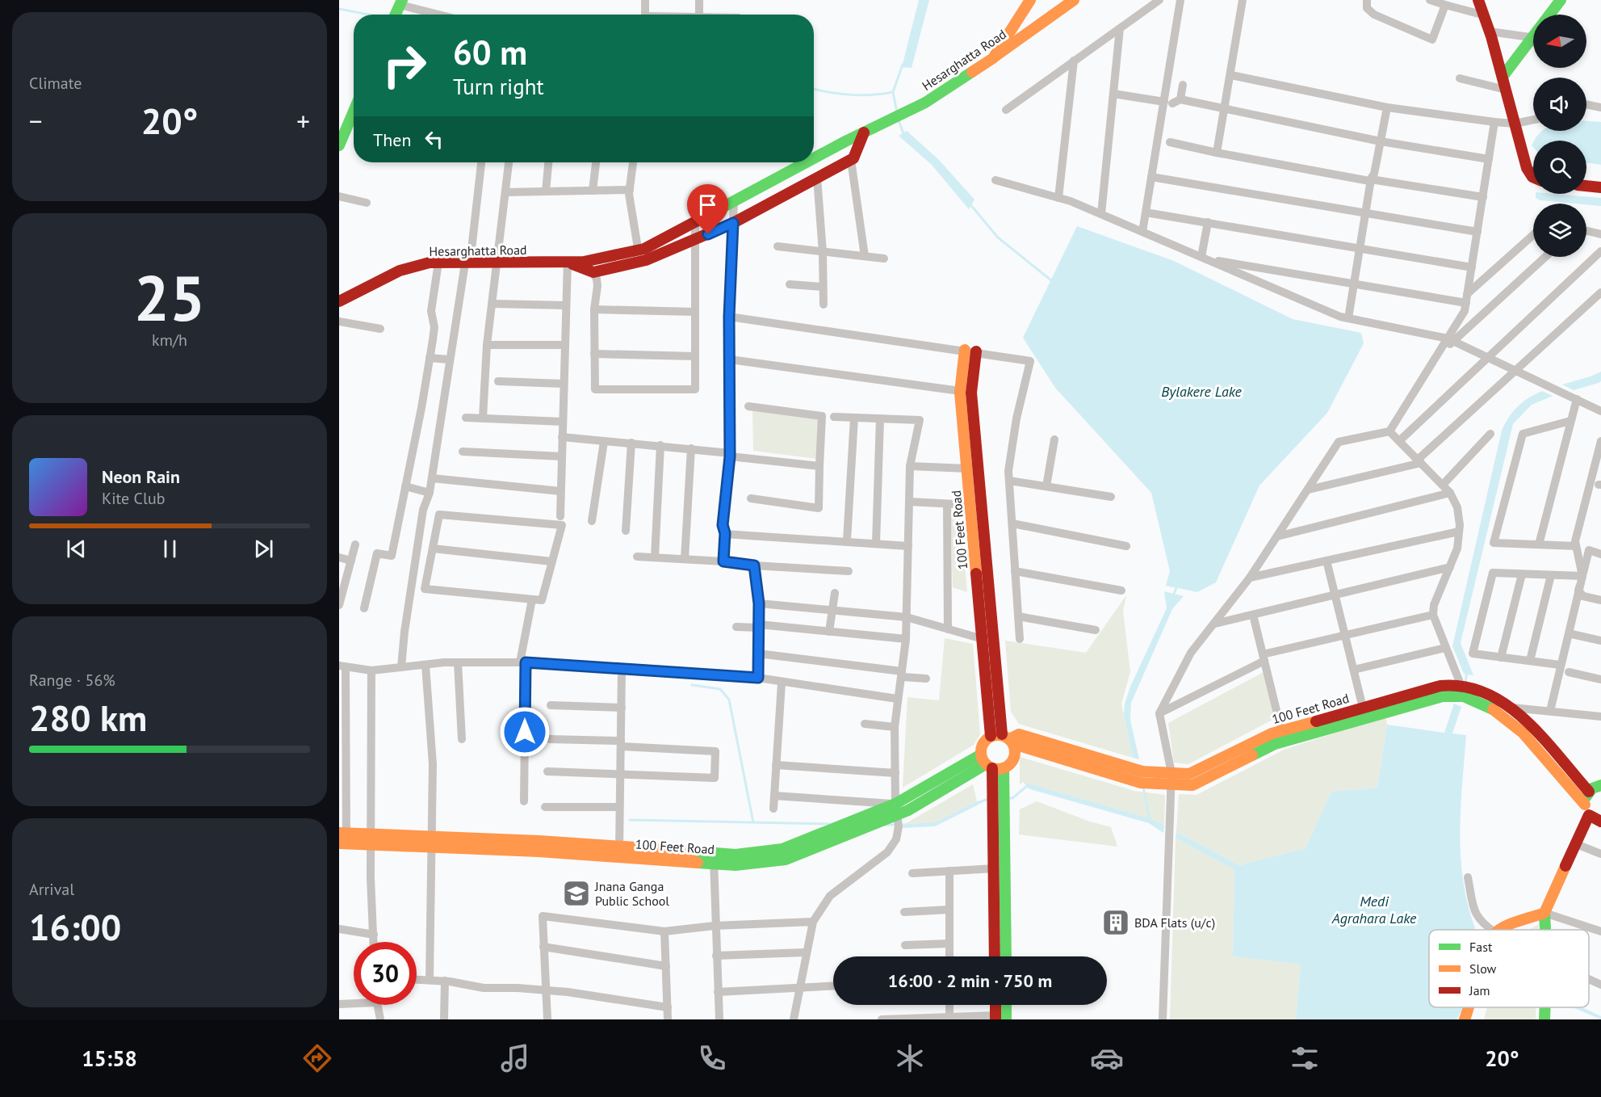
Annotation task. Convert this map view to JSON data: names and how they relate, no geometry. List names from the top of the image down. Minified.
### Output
{"streets":{"main road":["Hesarghatta Road","100 Feet Road"]},"water":["Bylakere Lake","Medi Agrahara Lake"],"places":{"school or university":["Jnana Ganga Public School"],"building":["BDA Flats (u/c)"]},"legend":["Fast","Slow","Jam"],"north":"left","page":{"tile":["Climate",["25","km/h"],["Range · 56%","280 km"],["Arrival","16:00"]],"turn":["60 m","Turn right"],"heat":["−","20°","+"],"then":"Then","song":["Neon Rain","Kite Club"],"limit":"30","trip":"16:00 · 2 min · 750 m","tabs":["15:58","20°"]}}
